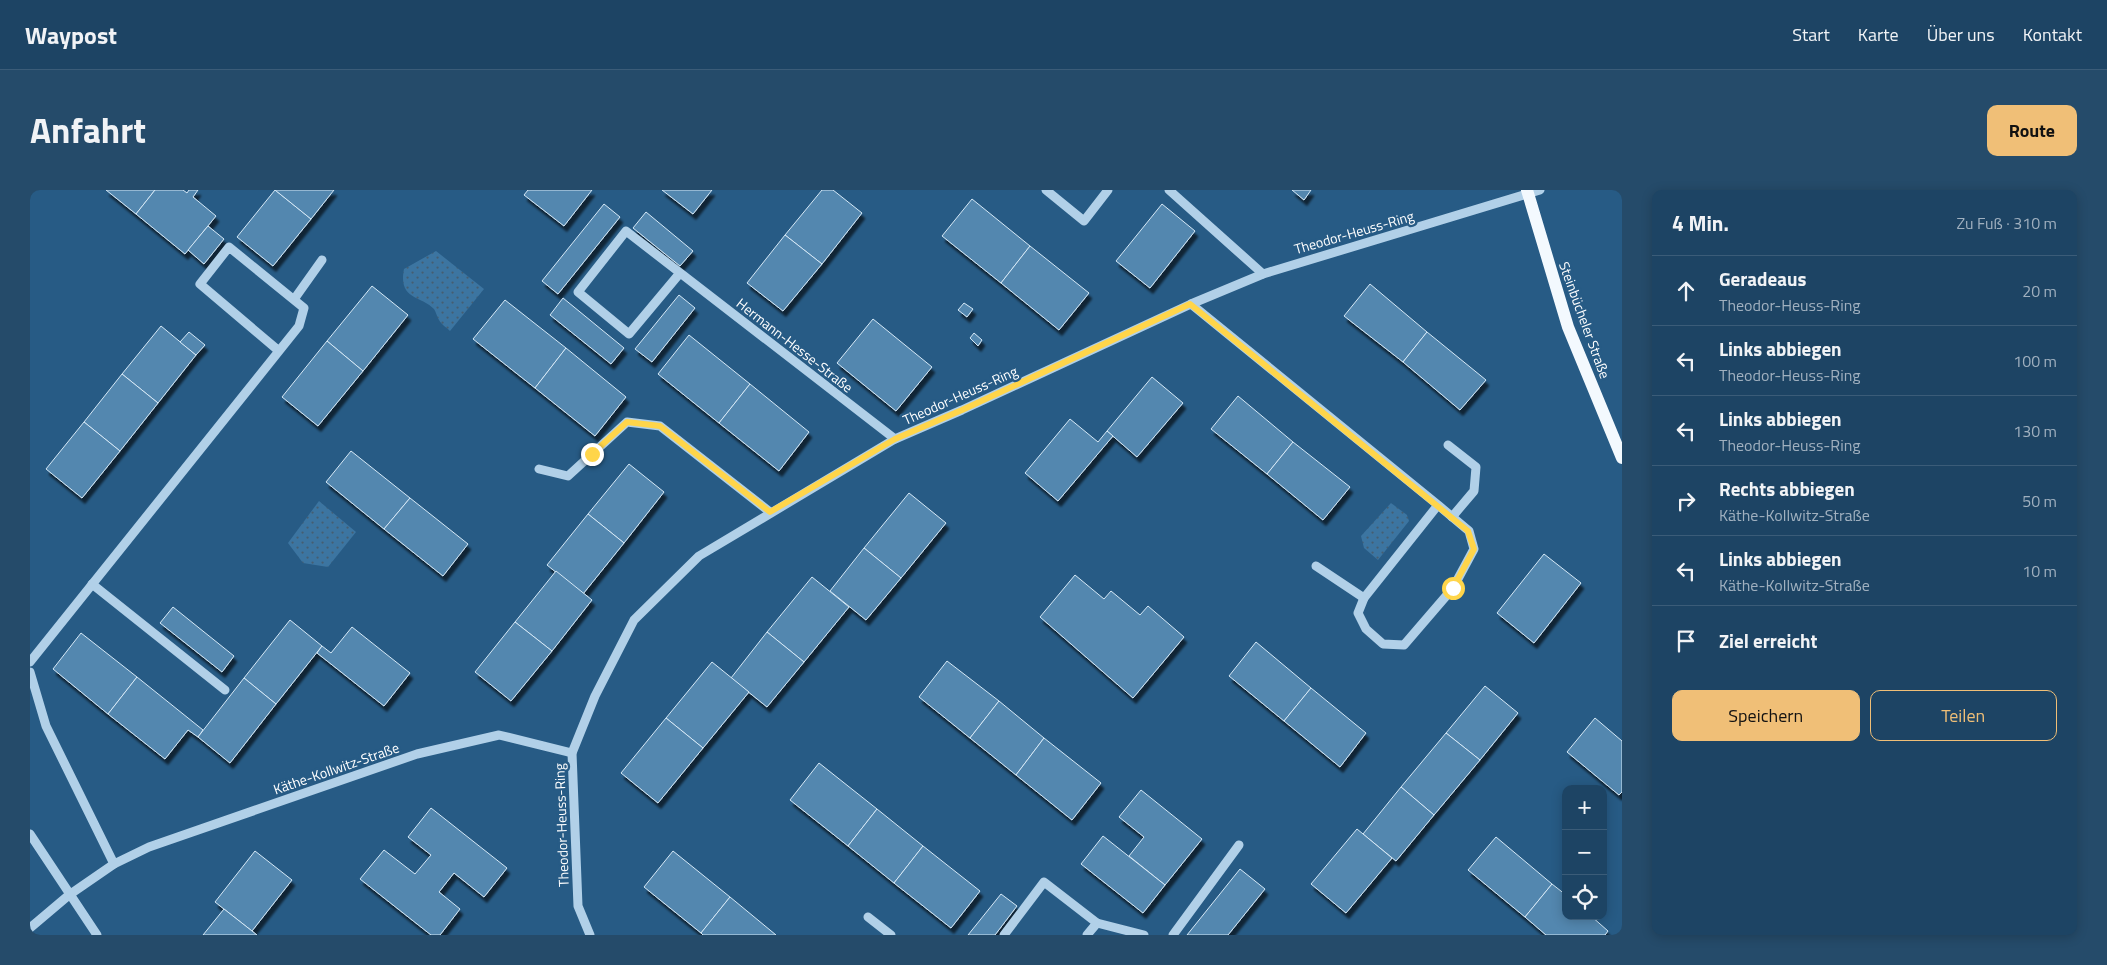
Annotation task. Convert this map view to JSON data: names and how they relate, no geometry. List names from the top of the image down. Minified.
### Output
{"streets":{"main road":["Steinbücheler Straße"],"street":["Theodor-Heuss-Ring","Hermann-Hesse-Straße","Käthe-Kollwitz-Straße"]},"crossings":[["Theodor-Heuss-Ring","Steinbücheler Straße"],["Theodor-Heuss-Ring","Hermann-Hesse-Straße"],["Theodor-Heuss-Ring","Käthe-Kollwitz-Straße"]],"page":{"header":"Waypost","nav":["Start","Karte","Über uns","Kontakt"],"title":"Anfahrt","buttons":["Route",["Speichern","Teilen"]],"heading":["4 Min.","Zu Fuß · 310 m"],"list":[["Geradeaus","Theodor-Heuss-Ring","20 m"],["Links abbiegen","Theodor-Heuss-Ring","100 m"],["Links abbiegen","Theodor-Heuss-Ring","130 m"],["Rechts abbiegen","Käthe-Kollwitz-Straße","50 m"],["Links abbiegen","Käthe-Kollwitz-Straße","10 m"],"Ziel erreicht"],"map_buttons":["+","−"]}}
